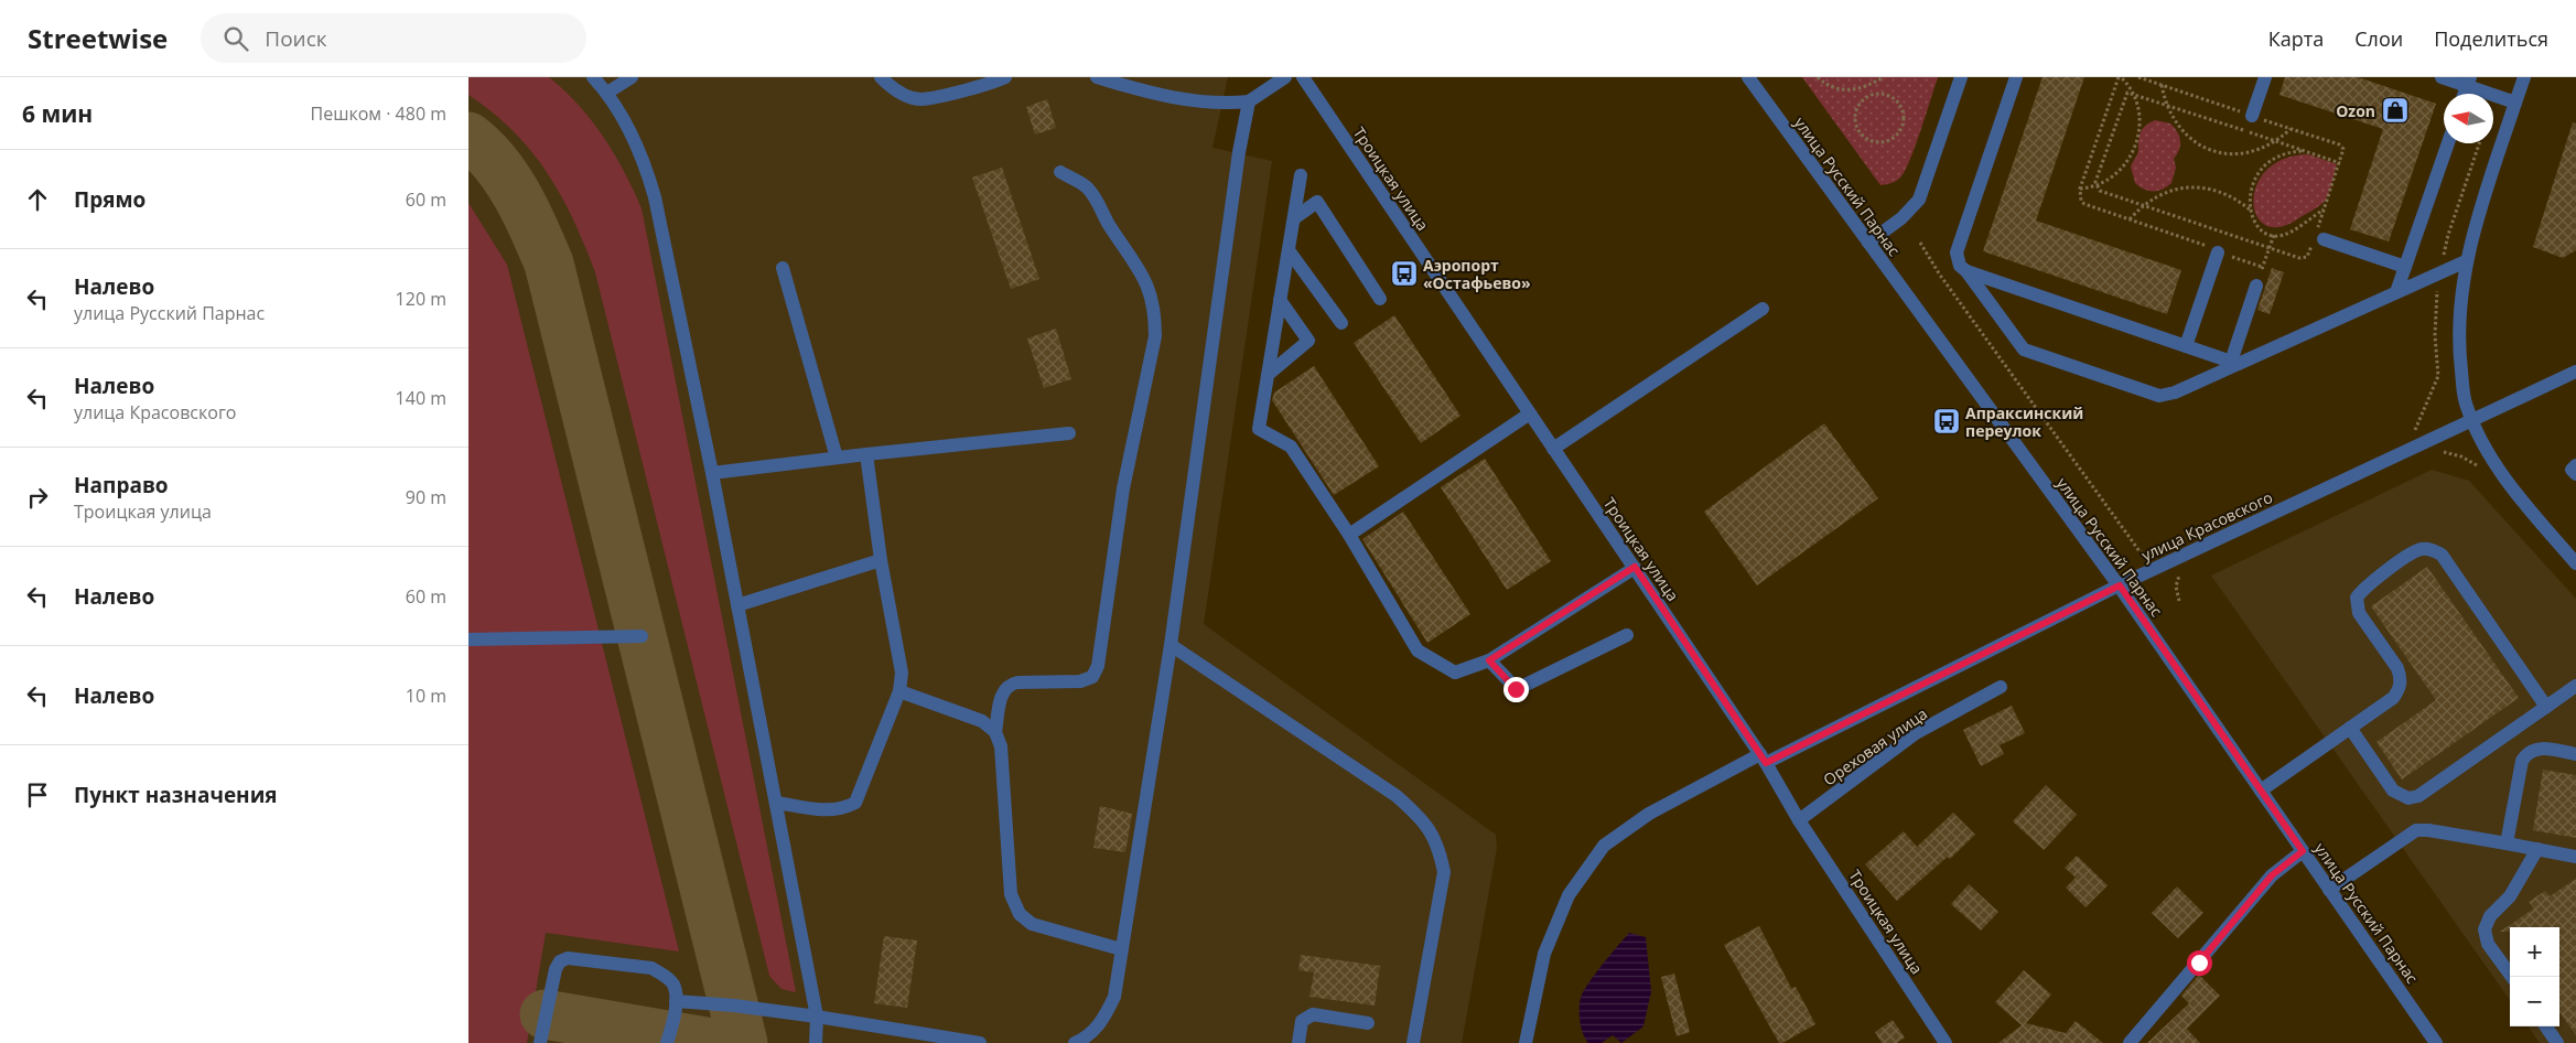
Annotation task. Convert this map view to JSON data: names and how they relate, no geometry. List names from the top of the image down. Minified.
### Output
{"streets":{"street":["Троицкая улица","улица Русский Парнас","улица Красовского","Ореховая улица"]},"crossings":[["Троицкая улица","улица Красовского"],["Троицкая улица","Ореховая улица"],["улица Русский Парнас","улица Красовского"]],"places":{"shop":["Ozon"],"bus stop":["Аэропорт «Остафьево»","Апраксинский переулок"]},"north":"left","page":{"header":"Streetwise","search":"Поиск","nav":["Карта","Слои","Поделиться"],"heading":["6 мин","Пешком · 480 m"],"list":[["Прямо","60 m"],["Налево","улица Русский Парнас","120 m"],["Налево","улица Красовского","140 m"],["Направо","Троицкая улица","90 m"],["Налево","60 m"],["Налево","10 m"],"Пункт назначения"],"map_buttons":["+","−"]}}
